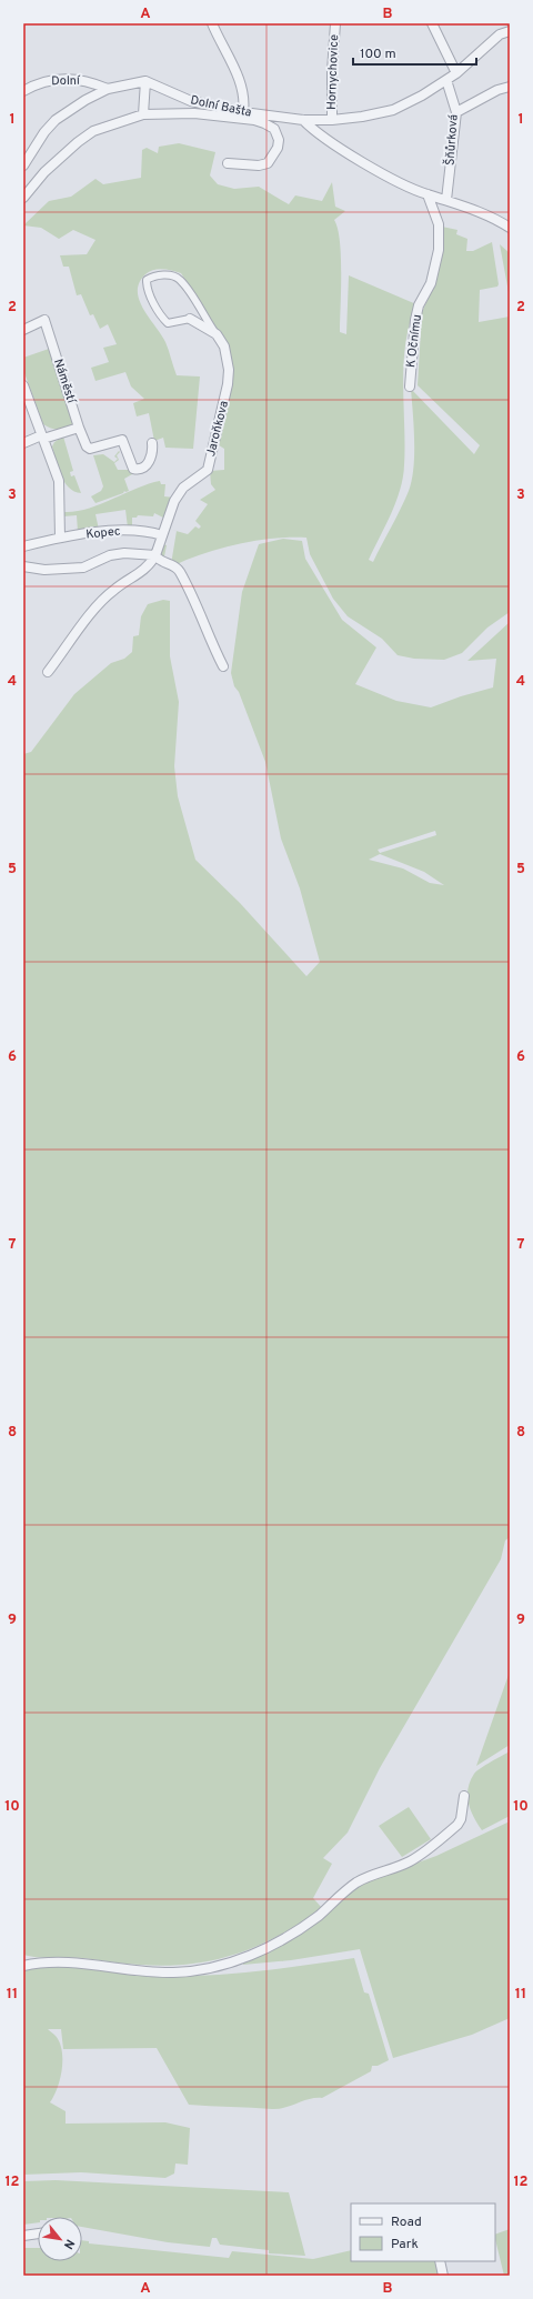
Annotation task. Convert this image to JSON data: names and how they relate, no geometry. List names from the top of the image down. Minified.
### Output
{"streets":{"street":["Hornychovice","Dolní","Dolní Bašta","Šňůrková","K Očnímu","Náměstí","Jaroňkova","Kopec"]},"crossings":[["Hornychovice","Dolní Bašta"],["Dolní Bašta","Šňůrková"],["Jaroňkova","Kopec"]],"legend":["Road","Park"],"scale_bar":"100 m","north":"bottom right","grid":{"columns":["A","B"],"rows":["1","2","3","4","5","6","7","8","9","10","11","12"]}}
